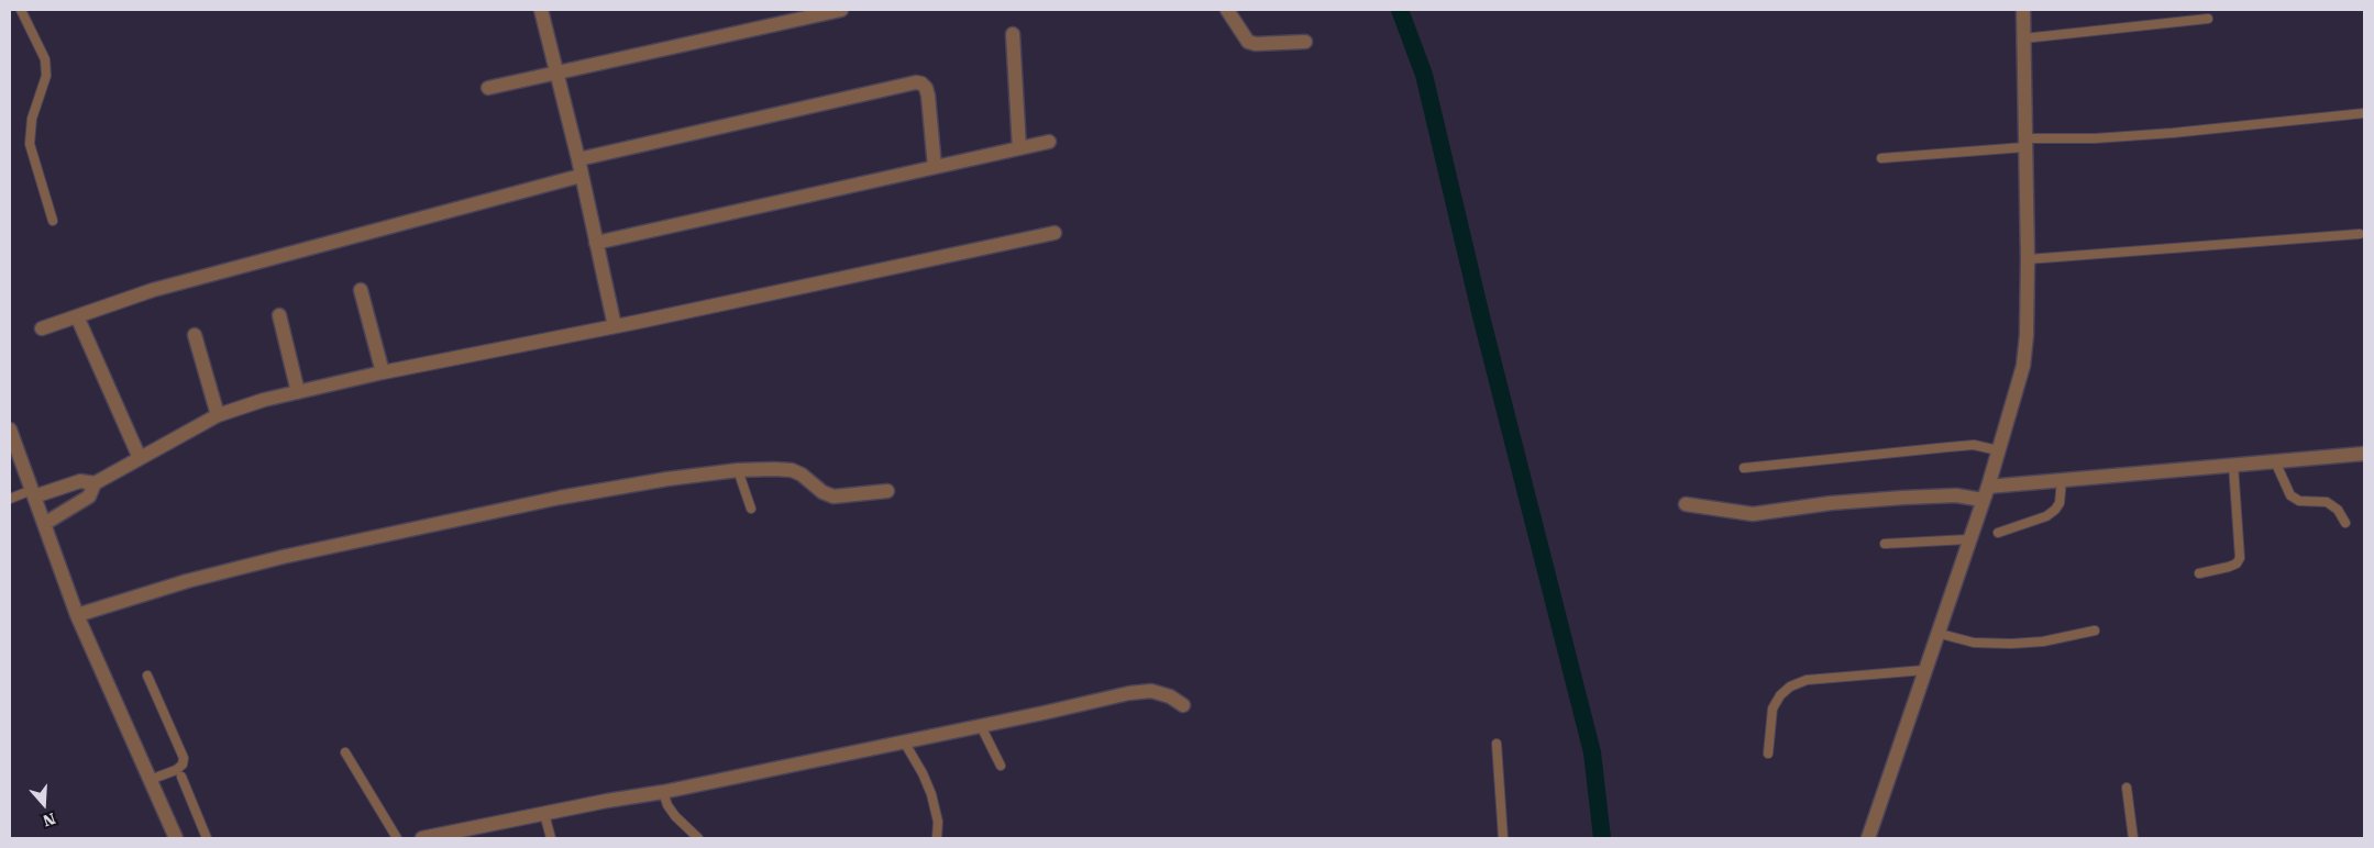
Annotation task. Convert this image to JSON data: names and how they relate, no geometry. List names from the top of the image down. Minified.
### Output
{"north":"bottom"}
